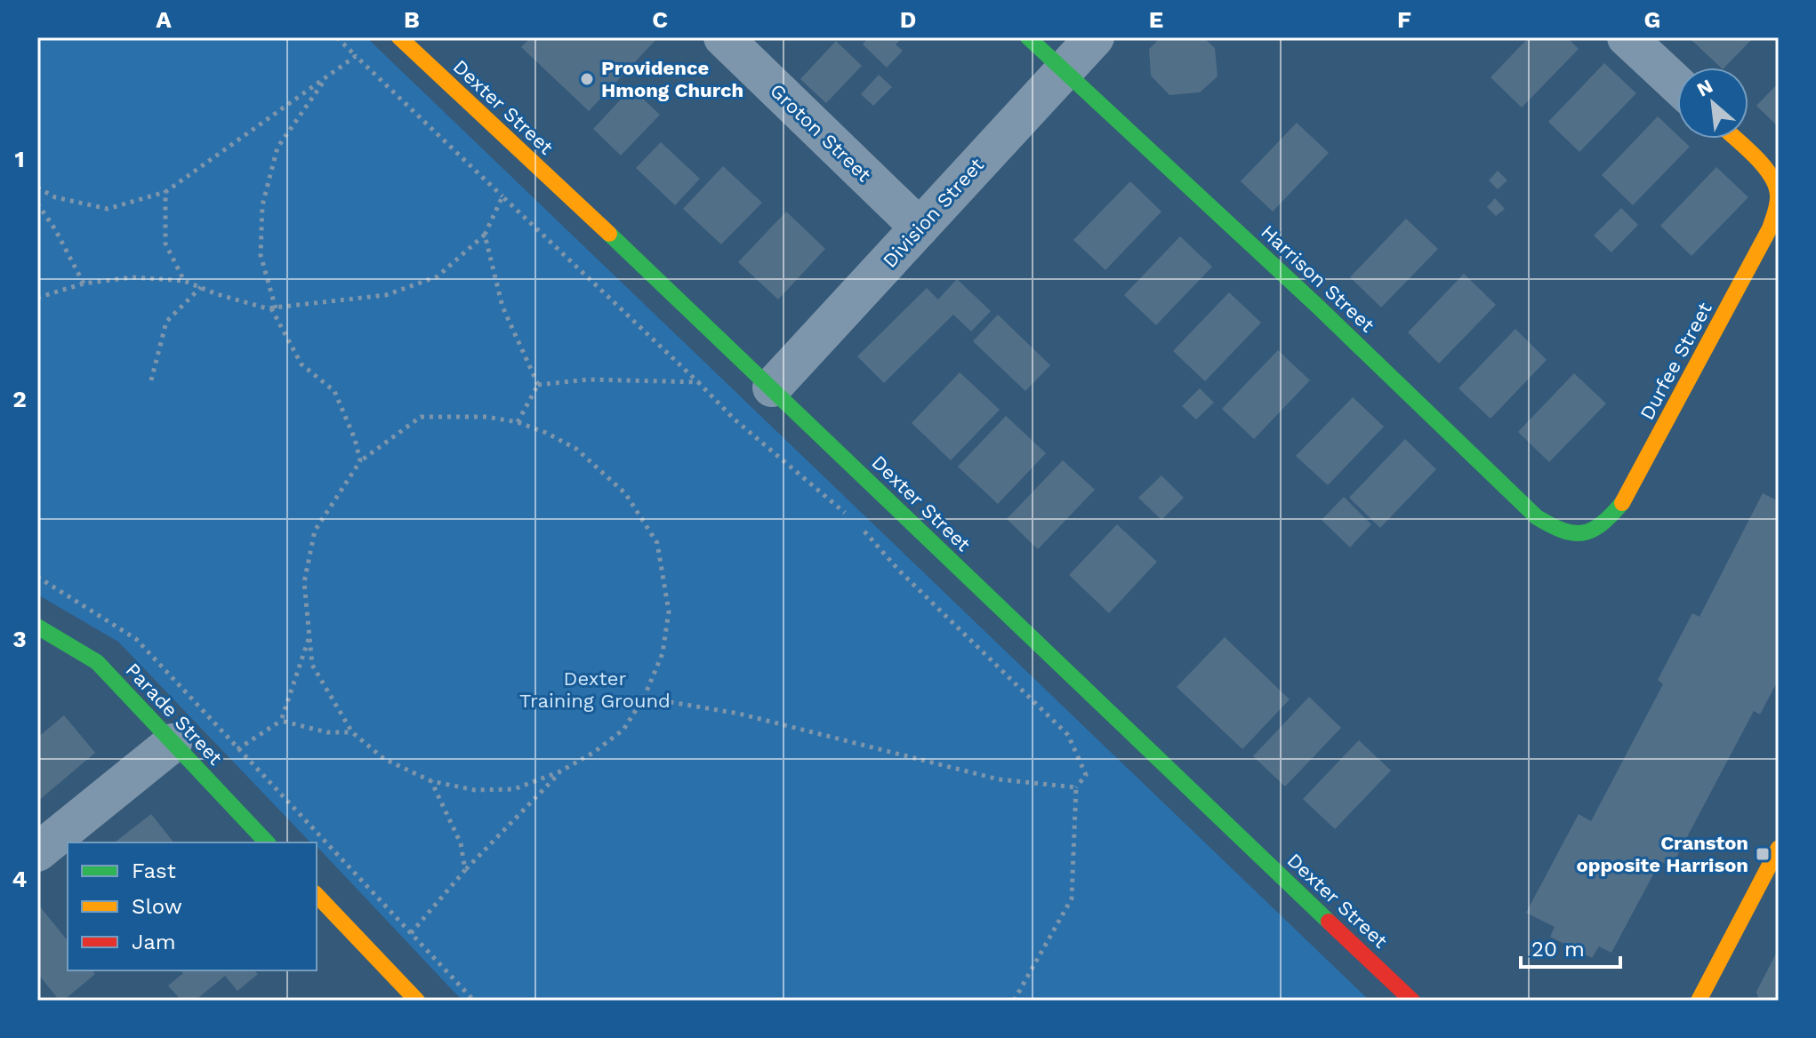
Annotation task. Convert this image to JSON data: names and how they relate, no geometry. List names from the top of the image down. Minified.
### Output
{"streets":{"street":["Dexter Street","Groton Street","Division Street","Harrison Street","Durfee Street","Parade Street"]},"crossings":[["Dexter Street","Division Street"],["Groton Street","Division Street"],["Division Street","Harrison Street"],["Harrison Street","Durfee Street"]],"parks":["Dexter Training Ground"],"places":{"other":["Providence Hmong Church"],"transit":["Cranston opposite Harrison"]},"legend":["Fast","Slow","Jam"],"scale_bar":"20 m","north":"top left","grid":{"columns":["A","B","C","D","E","F","G"],"rows":["1","2","3","4"]}}
